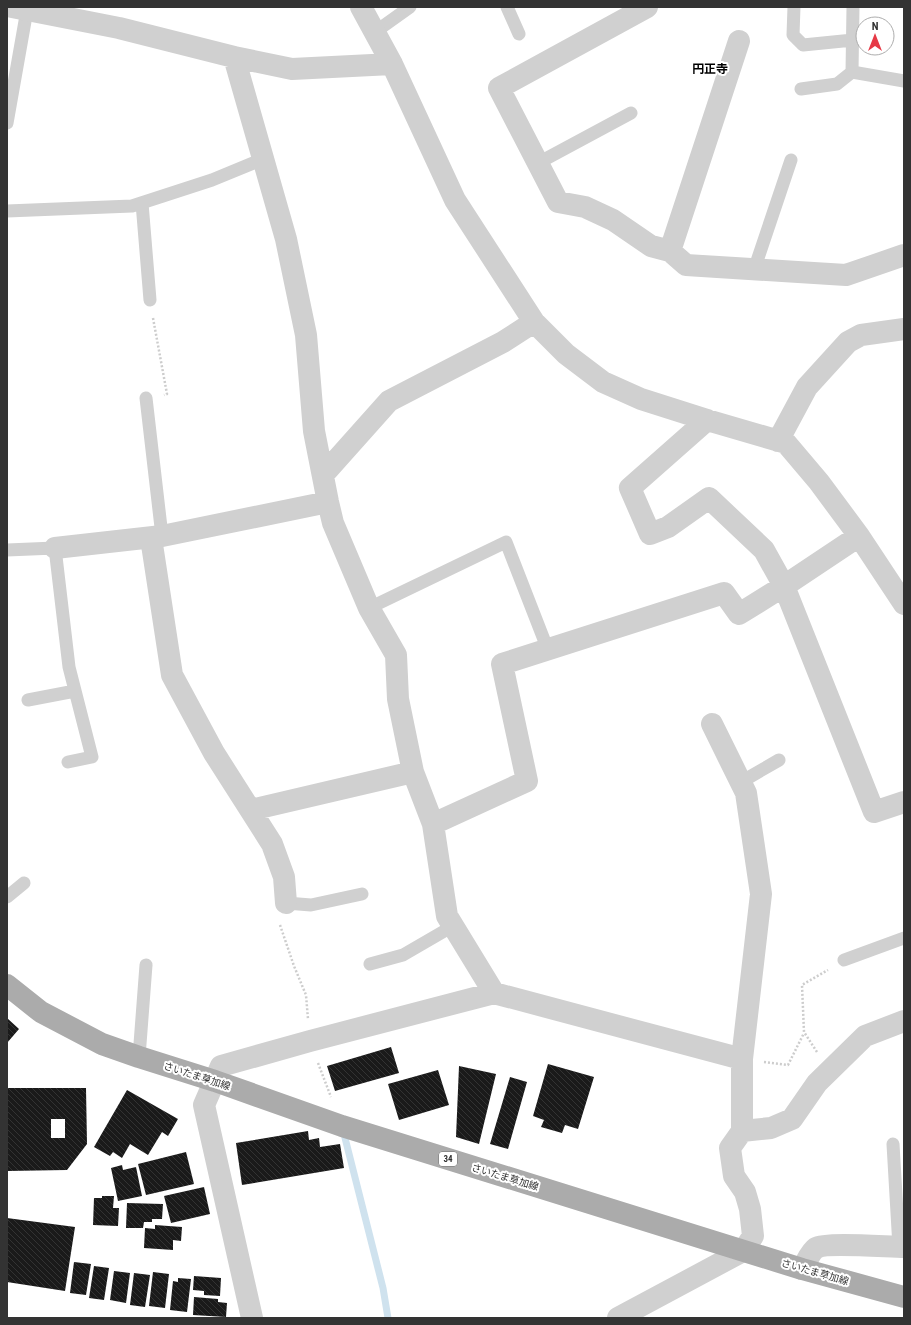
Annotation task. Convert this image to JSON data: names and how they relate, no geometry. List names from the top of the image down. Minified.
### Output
{"streets":{"main road":["さいたま草加線","34"]},"districts":["円正寺"],"north":"top"}
